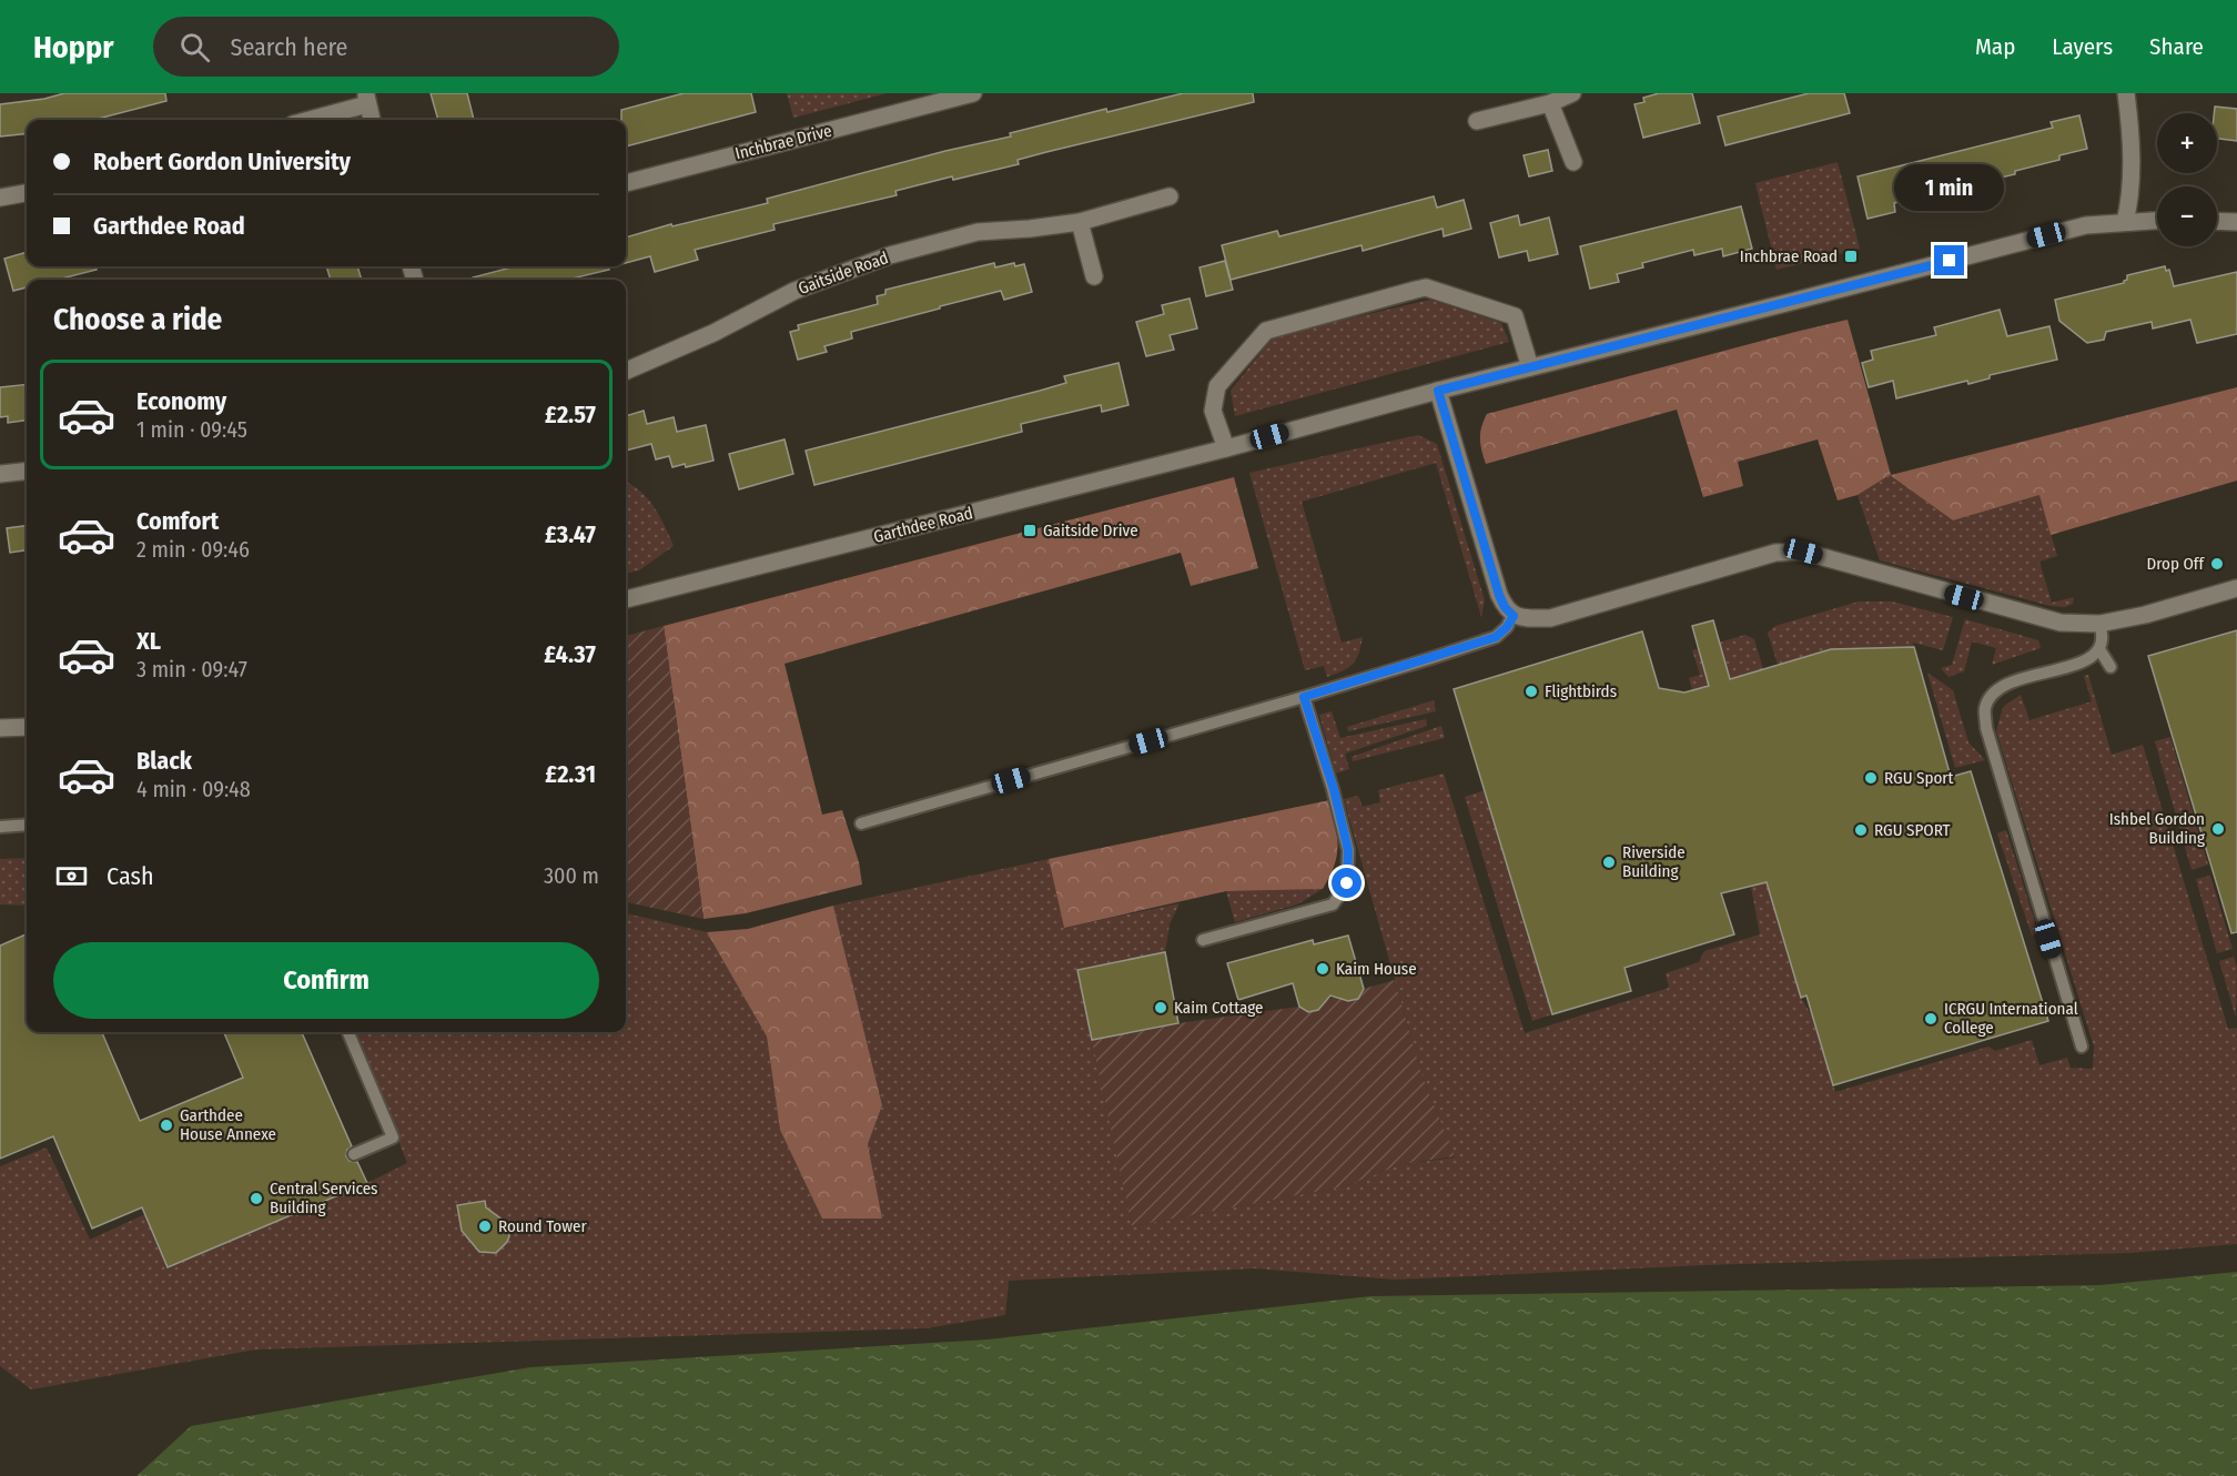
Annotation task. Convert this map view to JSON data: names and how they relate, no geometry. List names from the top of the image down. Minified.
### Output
{"streets":{"street":["Inchbrae Drive","Gaitside Road","Garthdee Road"]},"places":{"transit":["Inchbrae Road","Gaitside Drive"],"other":["Drop Off","Flightbirds","RGU Sport","Ishbel Gordon Building","RGU SPORT","Riverside Building","Kaim House","Kaim Cottage","ICRGU International College","Garthdee House Annexe","Central Services Building","Round Tower"]},"page":{"header":"Hoppr","search":"Search here","nav":["Map","Layers","Share"],"map_buttons":["+","−"],"banner":["Robert Gordon University","Garthdee Road"],"bubble":"1 min","heading":"Choose a ride","list":[{"name":"Economy","note":"1 min · 09:45","value":"£2.57"},{"name":"Comfort","note":"2 min · 09:46","value":"£3.47"},{"name":"XL","note":"3 min · 09:47","value":"£4.37"},{"name":"Black","note":"4 min · 09:48","value":"£2.31"}],"pay":["Cash","300 m"],"buttons":"Confirm"}}
